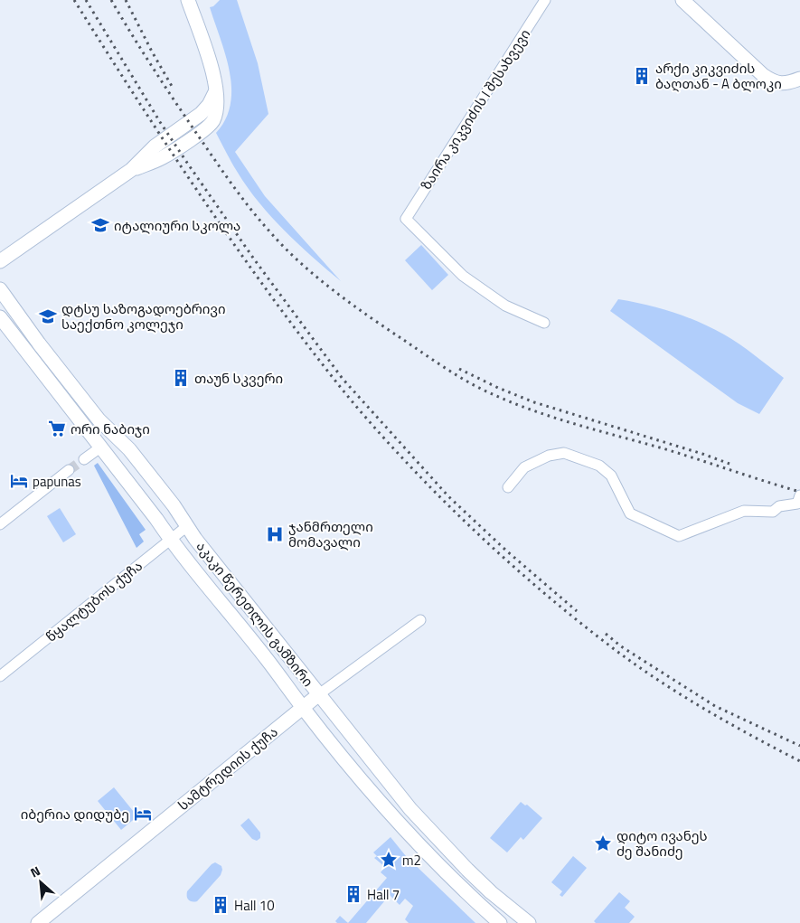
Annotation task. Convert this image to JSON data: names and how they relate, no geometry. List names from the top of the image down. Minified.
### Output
{"streets":{"main road":["აკაკი წერეთლის გამზირი","სამტრედიის ქუჩა"],"street":["ზაირა კიკვიძის I შესახვევი","წყალტუბოს ქუჩა"]},"crossings":[["წყალტუბოს ქუჩა","აკაკი წერეთლის გამზირი"],["აკაკი წერეთლის გამზირი","სამტრედიის ქუჩა"]],"places":{"building":["არქი კიკვიძის ბაღთან - A ბლოკი","თაუნ სკვერი","Hall 7","Hall 10"],"school or university":["იტალიური სკოლა","დტსუ საზოგადოებრივი საექთნო კოლეჯი"],"supermarket":["ორი ნაბიჯი"],"hotel":["papunas","იბერია დიდუბე"],"hospital":["ჯანმრთელი მომავალი"],"place":["დიტო ივანეს ძე შანიძე","m2"]},"north":"top left"}
